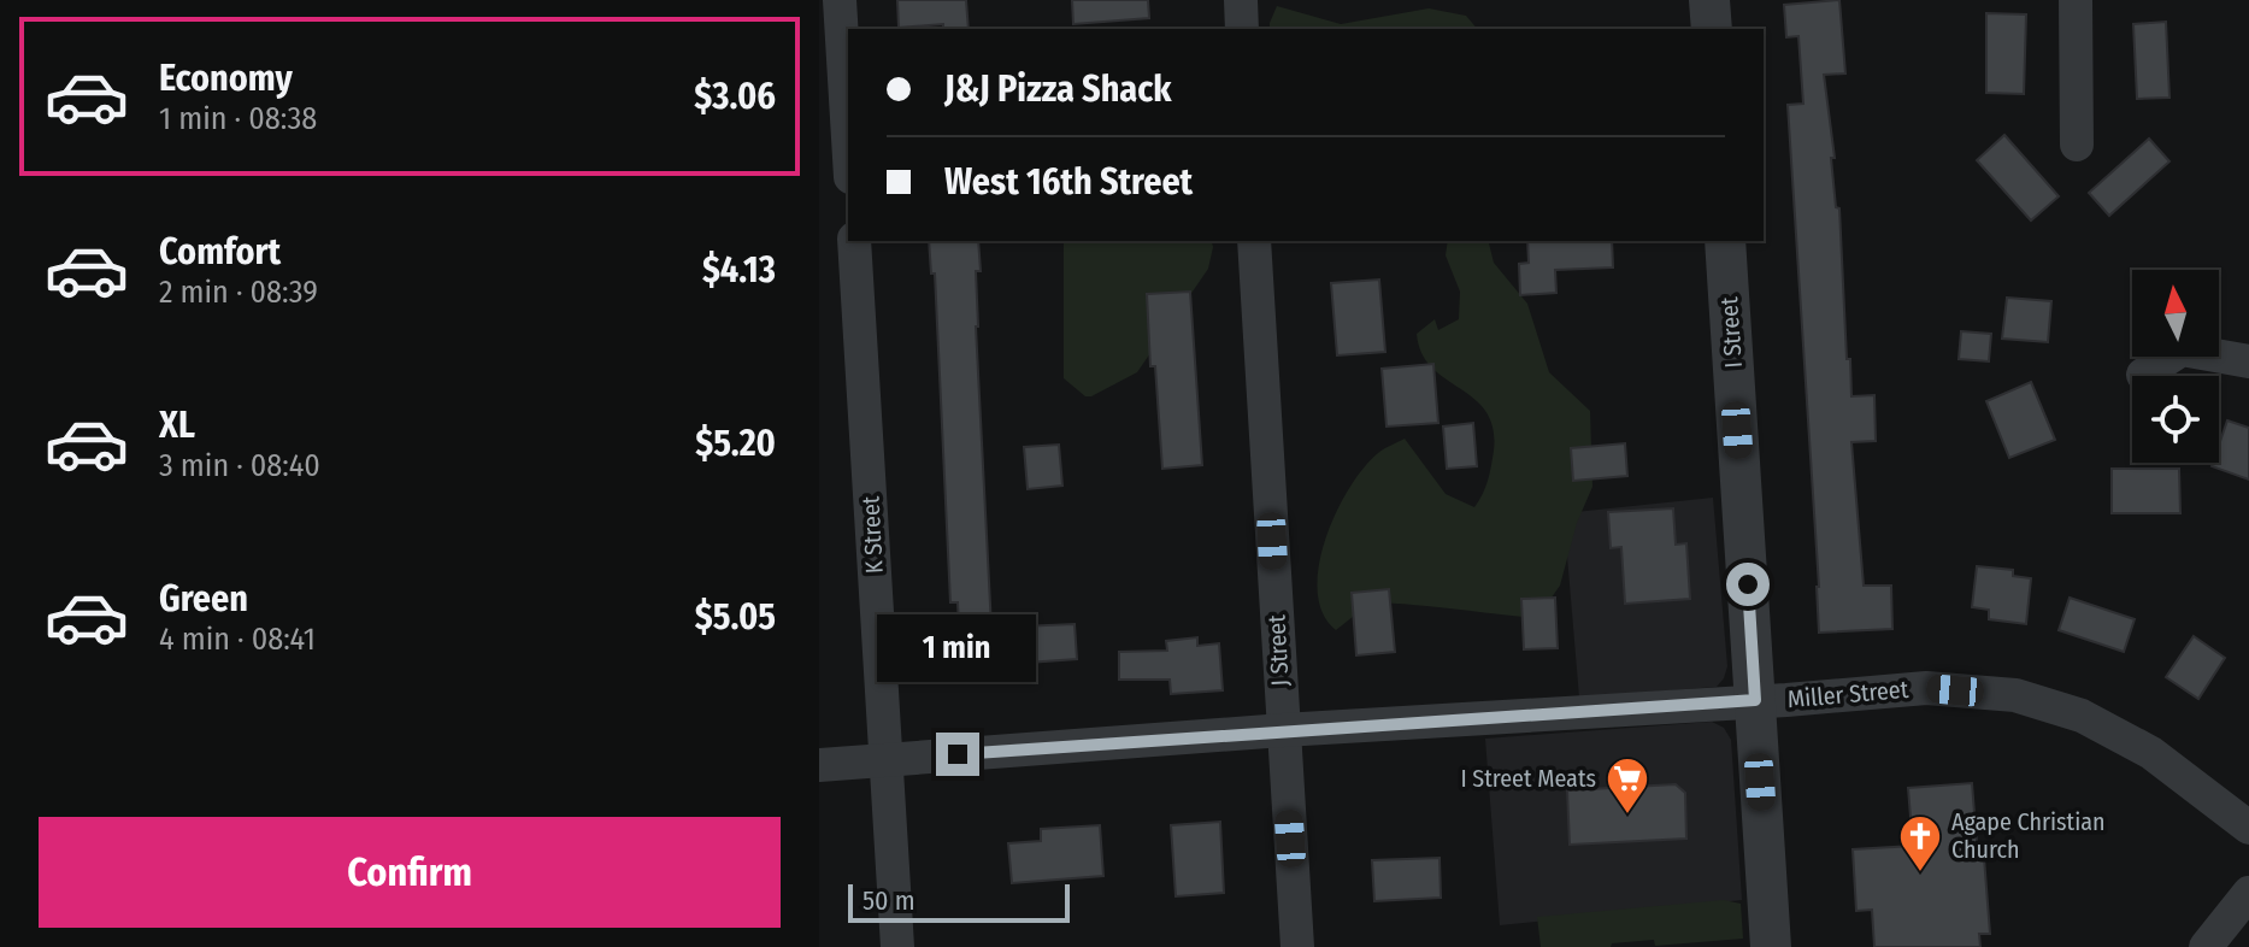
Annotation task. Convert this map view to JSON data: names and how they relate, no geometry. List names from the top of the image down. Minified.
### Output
{"streets":{"street":["I Street","K Street","J Street","Miller Street"]},"crossings":[["I Street","Miller Street"],["K Street","Miller Street"],["J Street","Miller Street"]],"places":{"supermarket":["I Street Meats"],"church":["Agape Christian Church"]},"scale_bar":"50 m","north":"top","page":{"list":[{"name":"Economy","note":"1 min · 08:38","value":"$3.06"},{"name":"Comfort","note":"2 min · 08:39","value":"$4.13"},{"name":"XL","note":"3 min · 08:40","value":"$5.20"},{"name":"Green","note":"4 min · 08:41","value":"$5.05"}],"banner":["J&J Pizza Shack","West 16th Street"],"bubble":"1 min","buttons":"Confirm","scale":"50 m"}}
